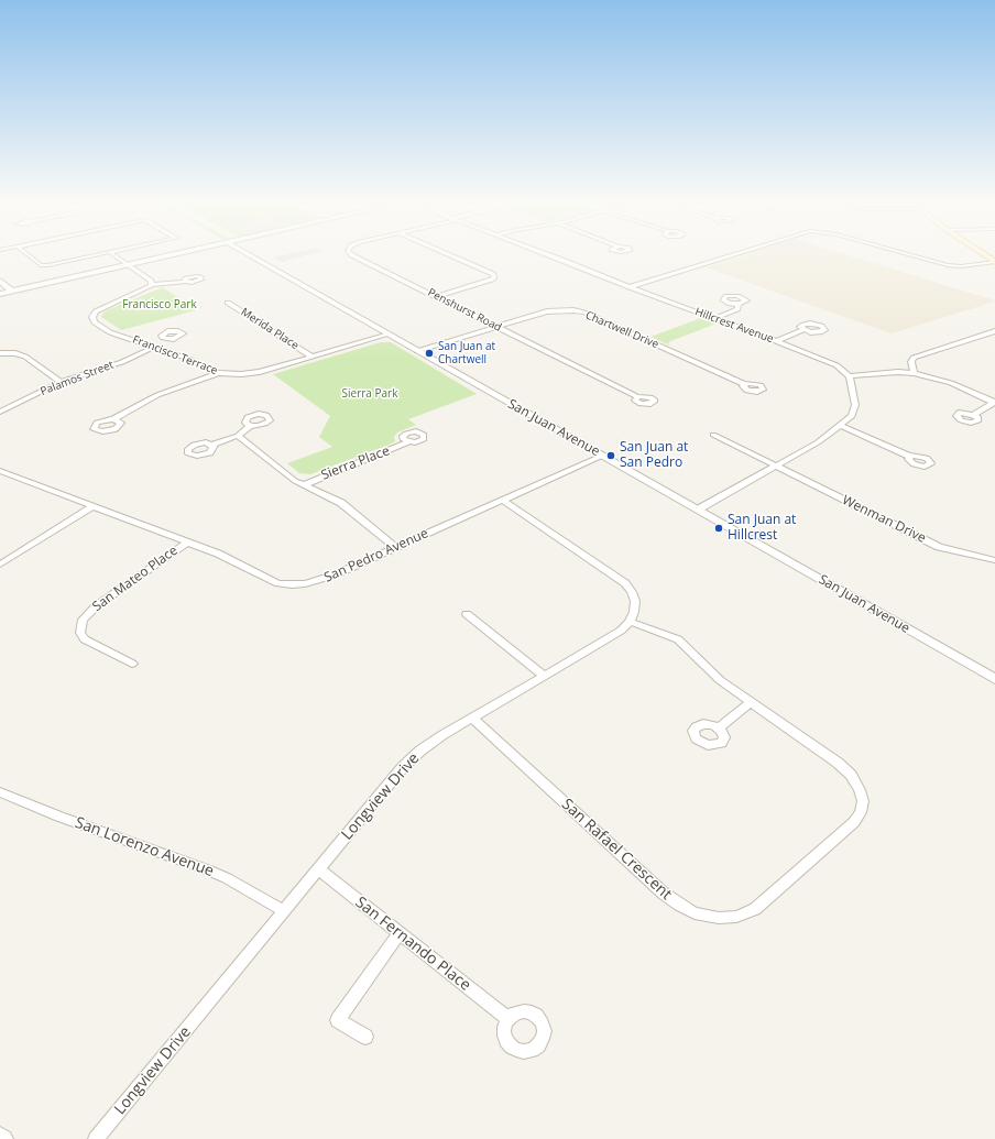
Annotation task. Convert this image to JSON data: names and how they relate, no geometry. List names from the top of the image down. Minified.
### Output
{"streets":{"street":["Penshurst Road","Hillcrest Avenue","Merida Place","Chartwell Drive","Francisco Terrace","Palamos Street","San Juan Avenue","Sierra Place","Wenman Drive","San Pedro Avenue","San Mateo Place","Longview Drive","San Lorenzo Avenue","San Rafael Crescent","San Fernando Place"]},"crossings":[["Penshurst Road","Chartwell Drive"],["Merida Place","Francisco Terrace"],["Chartwell Drive","San Juan Avenue"],["Francisco Terrace","Palamos Street"],["Francisco Terrace","San Juan Avenue"],["San Juan Avenue","San Pedro Avenue"],["San Pedro Avenue","San Mateo Place"],["Longview Drive","San Lorenzo Avenue"],["Longview Drive","San Rafael Crescent"],["Longview Drive","San Fernando Place"]],"parks":["Francisco Park","Sierra Park"],"places":["San Juan at Chartwell","San Juan at San Pedro","San Juan at Hillcrest"]}
